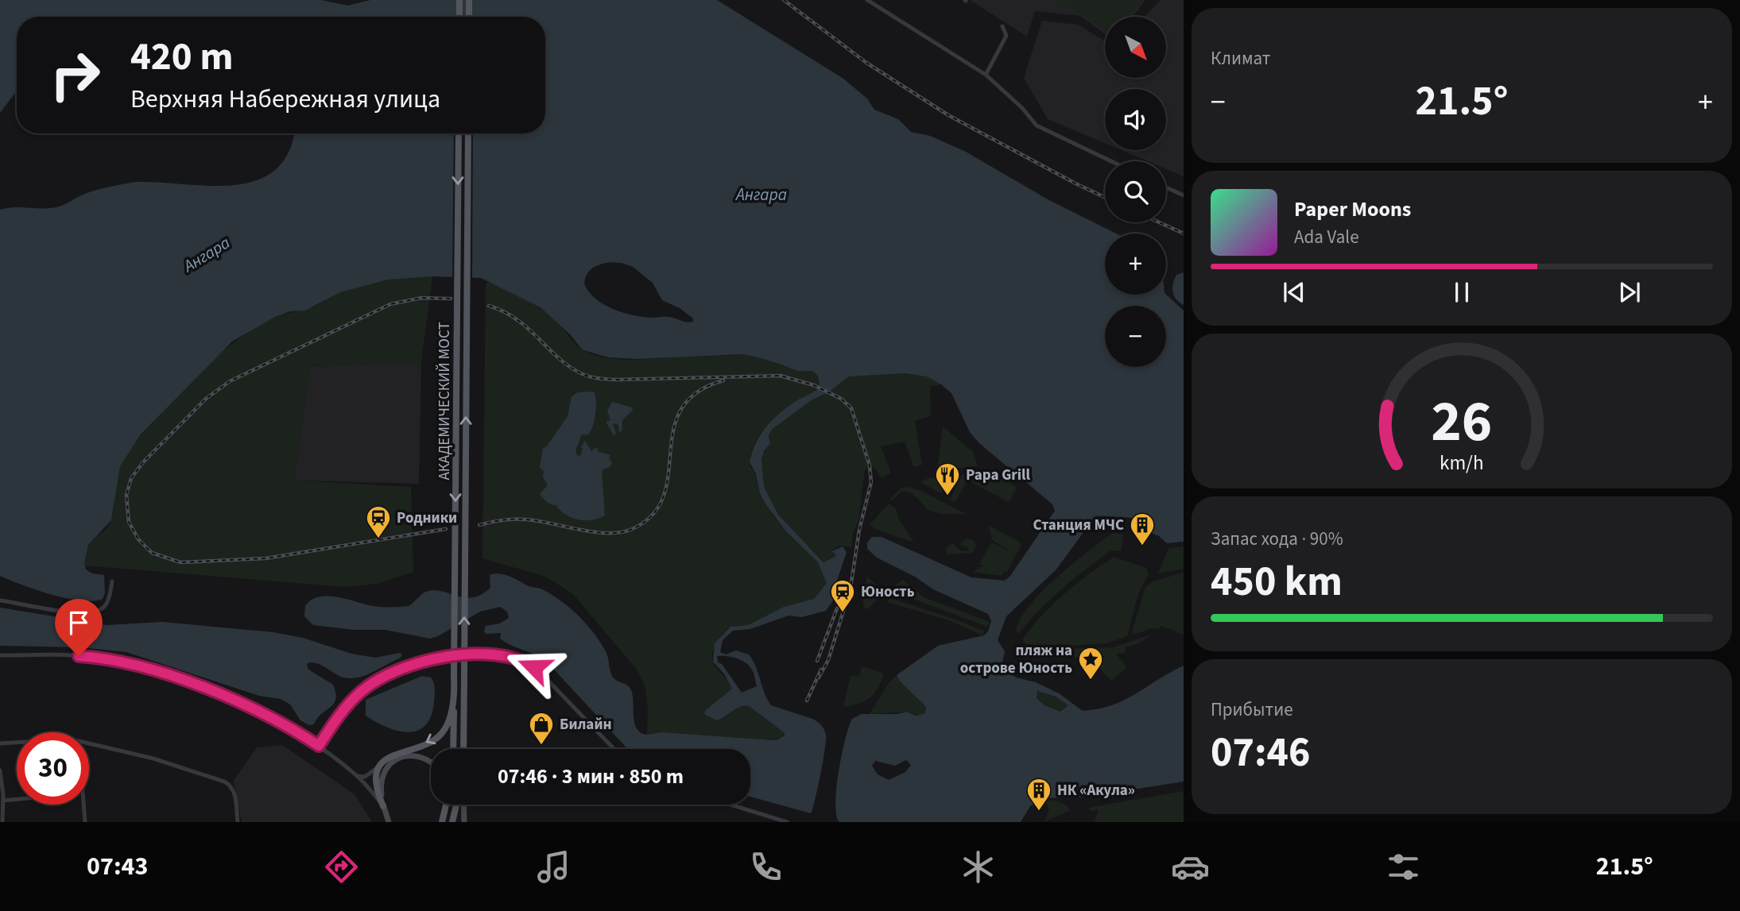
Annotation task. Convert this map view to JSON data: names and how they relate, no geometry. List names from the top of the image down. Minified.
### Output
{"streets":{"main road":["АКАДЕМИЧЕСКИЙ МОСТ"]},"water":["Ангара"],"places":{"restaurant":["Papa Grill"],"station":["Родники","Юность"],"building":["Станция МЧС","НК «Акула»"],"place":["пляж на острове Юность"],"shop":["Билайн"]},"north":"bottom right","page":{"tile":["Климат",["Запас хода · 90%","450 km"],["Прибытие","07:46"]],"map_buttons":["+","−"],"turn":["420 m","Верхняя Набережная улица"],"heat":["−","21.5°","+"],"song":["Paper Moons","Ada Vale"],"limit":"30","trip":"07:46 · 3 мин · 850 m","tabs":["07:43","21.5°"],"gauge":["26","km/h"]}}
